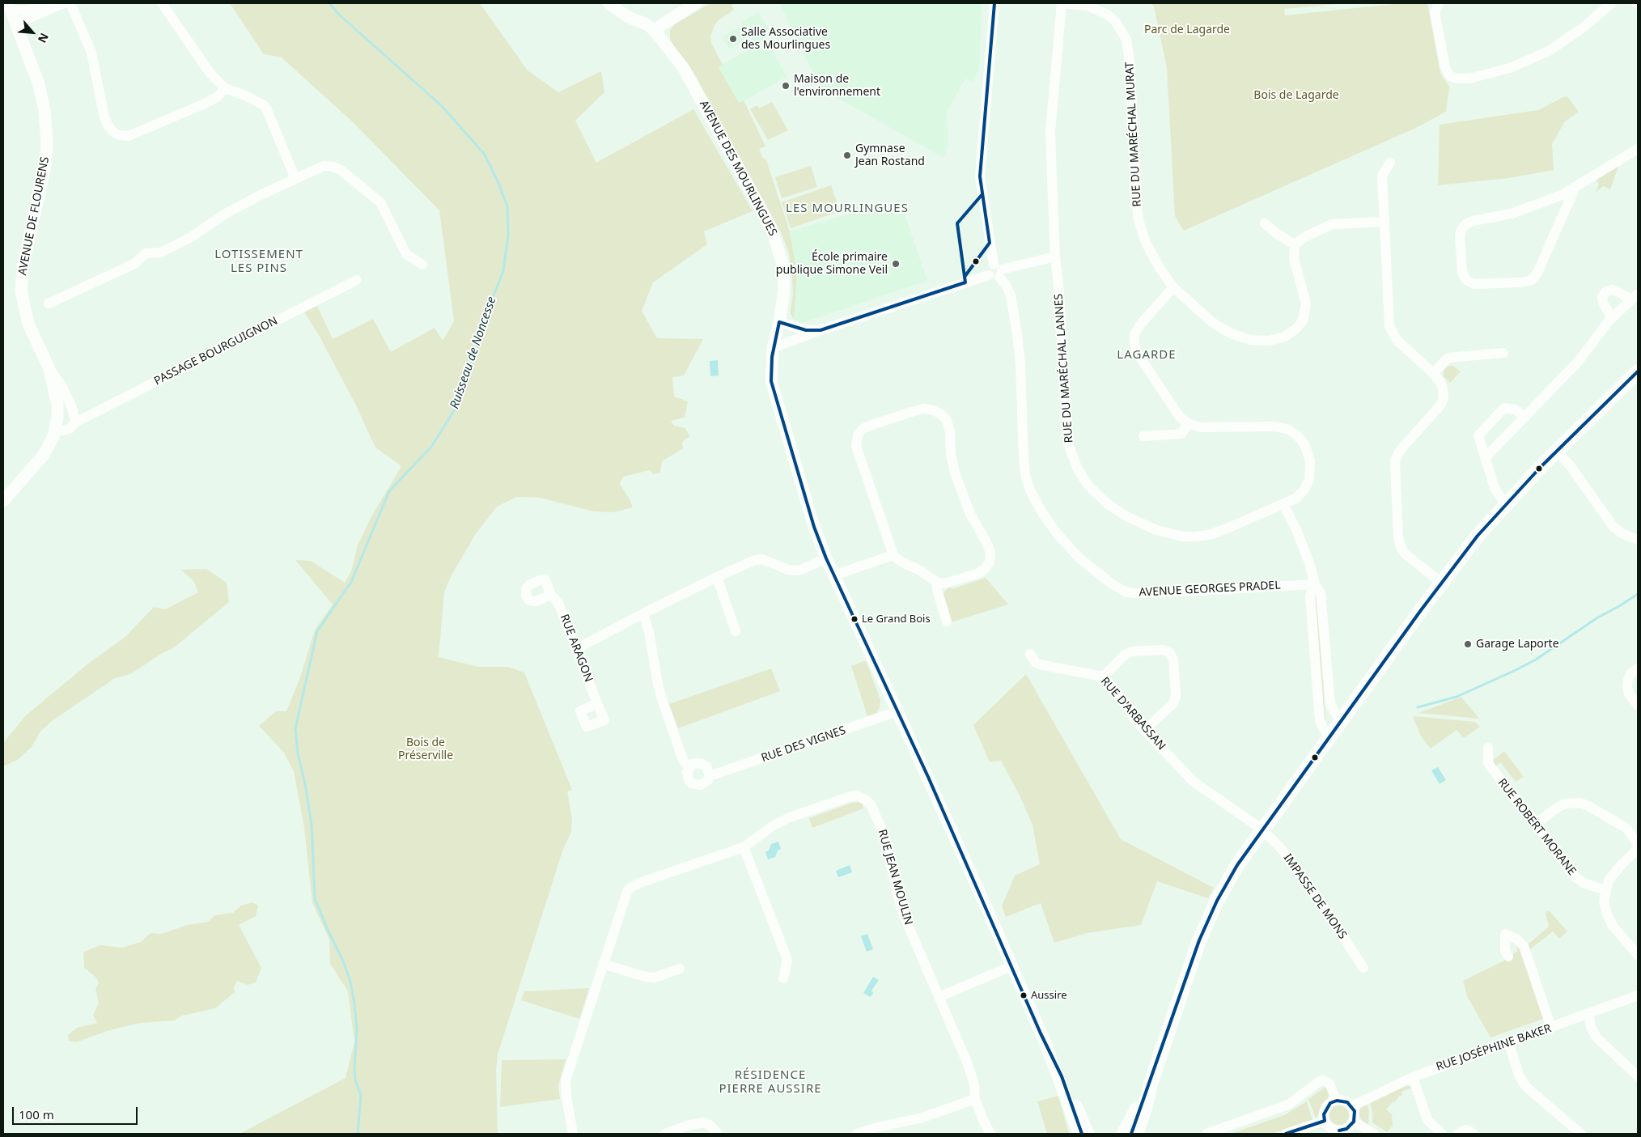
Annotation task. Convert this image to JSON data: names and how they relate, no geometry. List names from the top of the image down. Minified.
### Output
{"streets":{"street":["RUE DU MARÉCHAL MURAT","AVENUE DES MOURLINGUES","AVENUE DE FLOURENS","PASSAGE BOURGUIGNON","RUE DU MARÉCHAL LANNES","AVENUE GEORGES PRADEL","RUE ARAGON","RUE D'ARBASSAN","RUE DES VIGNES","RUE ROBERT MORANE","RUE JEAN MOULIN","IMPASSE DE MONS","RUE JOSÉPHINE BAKER"]},"crossings":[["RUE DU MARÉCHAL MURAT","RUE DU MARÉCHAL LANNES"],["AVENUE DES MOURLINGUES","RUE DES VIGNES"],["AVENUE DE FLOURENS","PASSAGE BOURGUIGNON"],["RUE D'ARBASSAN","IMPASSE DE MONS"]],"districts":["LES MOURLINGUES","LOTISSEMENT LES PINS","LAGARDE","RÉSIDENCE PIERRE AUSSIRE"],"water":["Ruisseau de Noncesse"],"parks":["Parc de Lagarde","Bois de Lagarde","Bois de Préserville"],"places":["Salle Associative des Mourlingues","Maison de l'environnement","Gymnase Jean Rostand","École primaire publique Simone Veil","Le Grand Bois","Garage Laporte","Aussire"],"scale_bar":"100 m","north":"bottom right"}
